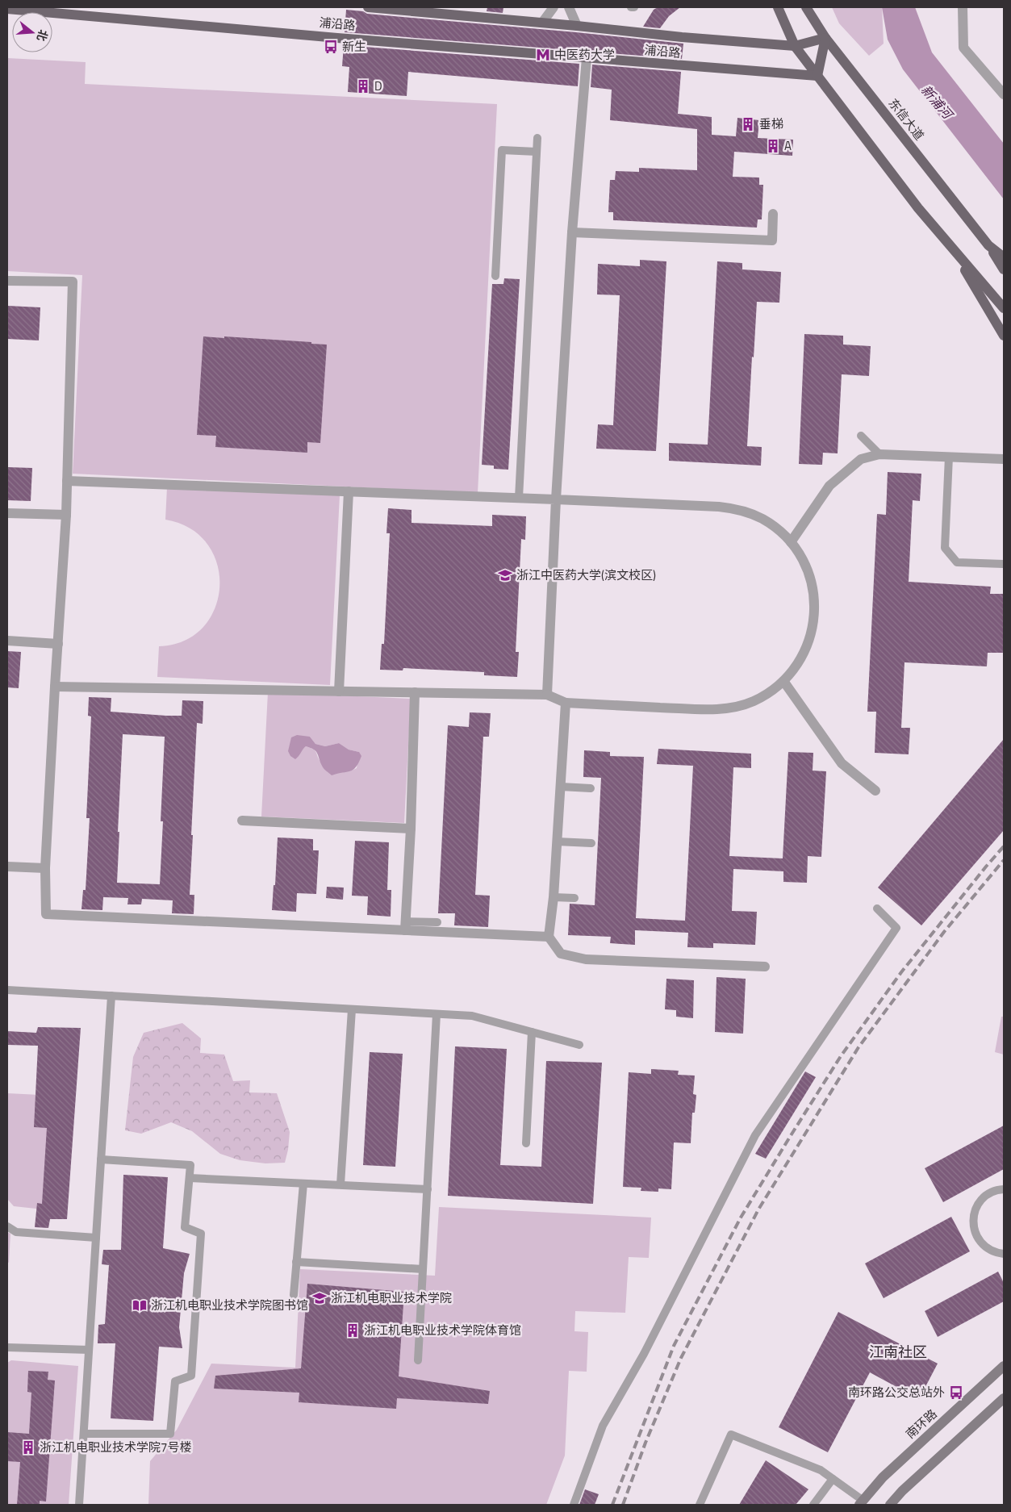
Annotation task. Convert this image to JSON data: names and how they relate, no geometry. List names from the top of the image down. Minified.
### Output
{"streets":{"main road":["浦沿路","东信大道","南环路"]},"crossings":[["浦沿路","东信大道"]],"districts":["江南社区"],"water":["新浦河"],"places":{"bus stop":["新生","南环路公交总站外"],"metro station":["中医药大学"],"building":["D","垂梯","A","浙江机电职业技术学院体育馆","浙江机电职业技术学院7号楼"],"school or university":["浙江中医药大学(滨文校区)","浙江机电职业技术学院"],"library":["浙江机电职业技术学院图书馆"]},"north":"right"}
